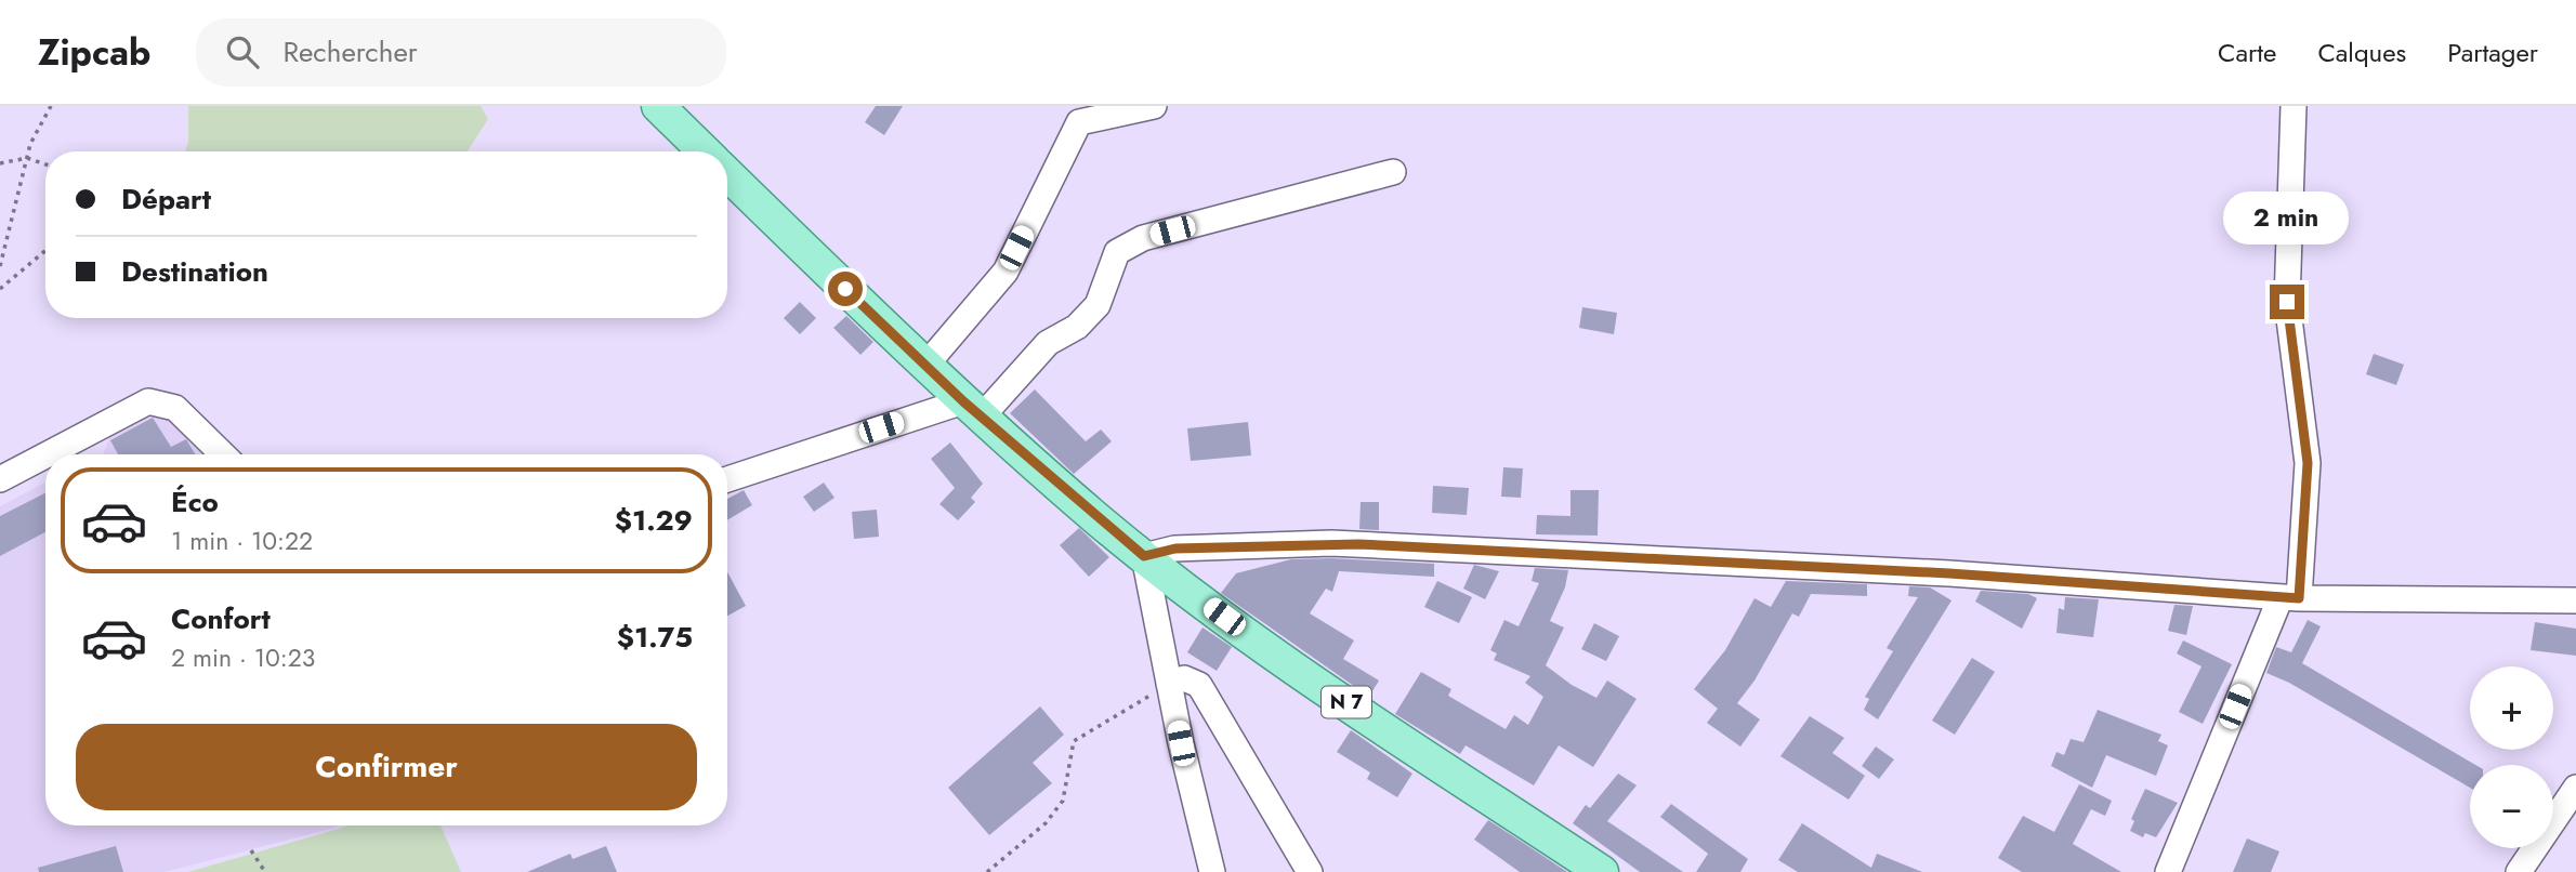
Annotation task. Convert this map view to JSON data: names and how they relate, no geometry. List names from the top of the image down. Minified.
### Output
{"streets":{"main road":["N 7"]},"page":{"header":"Zipcab","search":"Rechercher","nav":["Carte","Calques","Partager"],"banner":["Départ","Destination"],"bubble":"2 min","list":[{"name":"Éco","note":"1 min · 10:22","value":"$1.29"},{"name":"Confort","note":"2 min · 10:23","value":"$1.75"}],"map_buttons":["+","−"],"buttons":"Confirmer"}}
